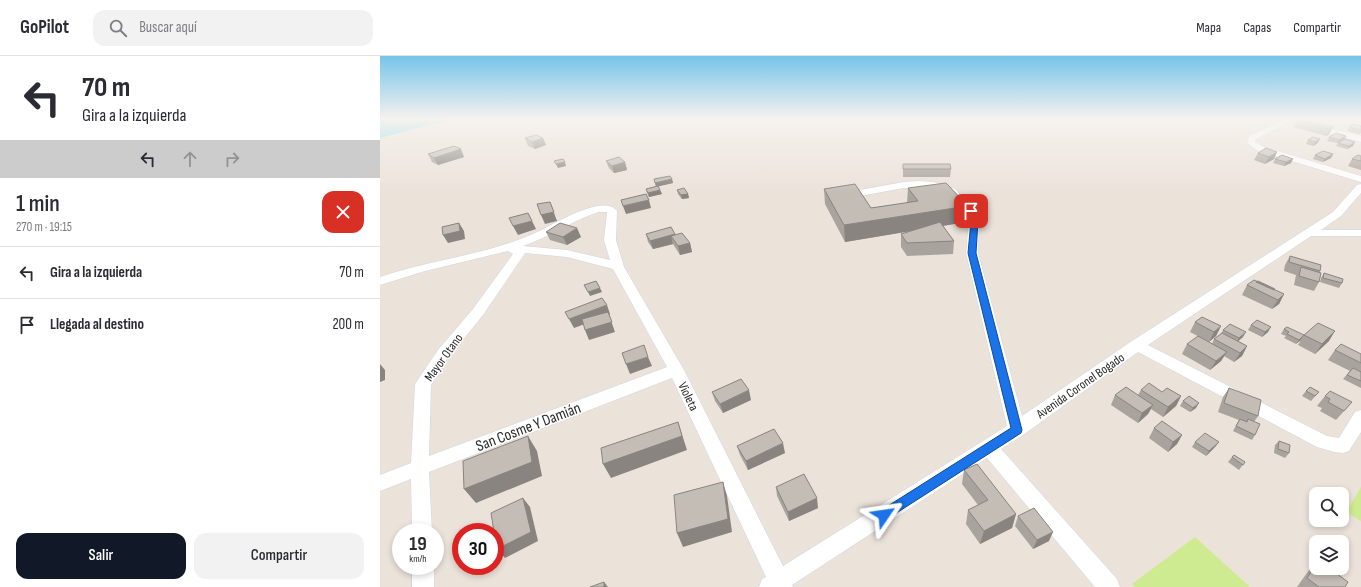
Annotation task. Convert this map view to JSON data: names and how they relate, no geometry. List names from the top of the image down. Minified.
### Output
{"streets":{"street":["Mayor Otano","Avenida Coronel Bogado","Violeta","San Cosme Y Damián"]},"crossings":[["Mayor Otano","San Cosme Y Damián"],["Avenida Coronel Bogado","Violeta"],["Violeta","San Cosme Y Damián"]],"page":{"header":"GoPilot","search":"Buscar aquí","nav":["Mapa","Capas","Compartir"],"turn":["70 m","Gira a la izquierda"],"heading":["1 min","270 m · 19:15"],"list":[{"name":"Gira a la izquierda","value":"70 m"},{"name":"Llegada al destino","value":"200 m"}],"speed":"19 km/h","limit":"30","buttons":["Salir","Compartir"]}}
